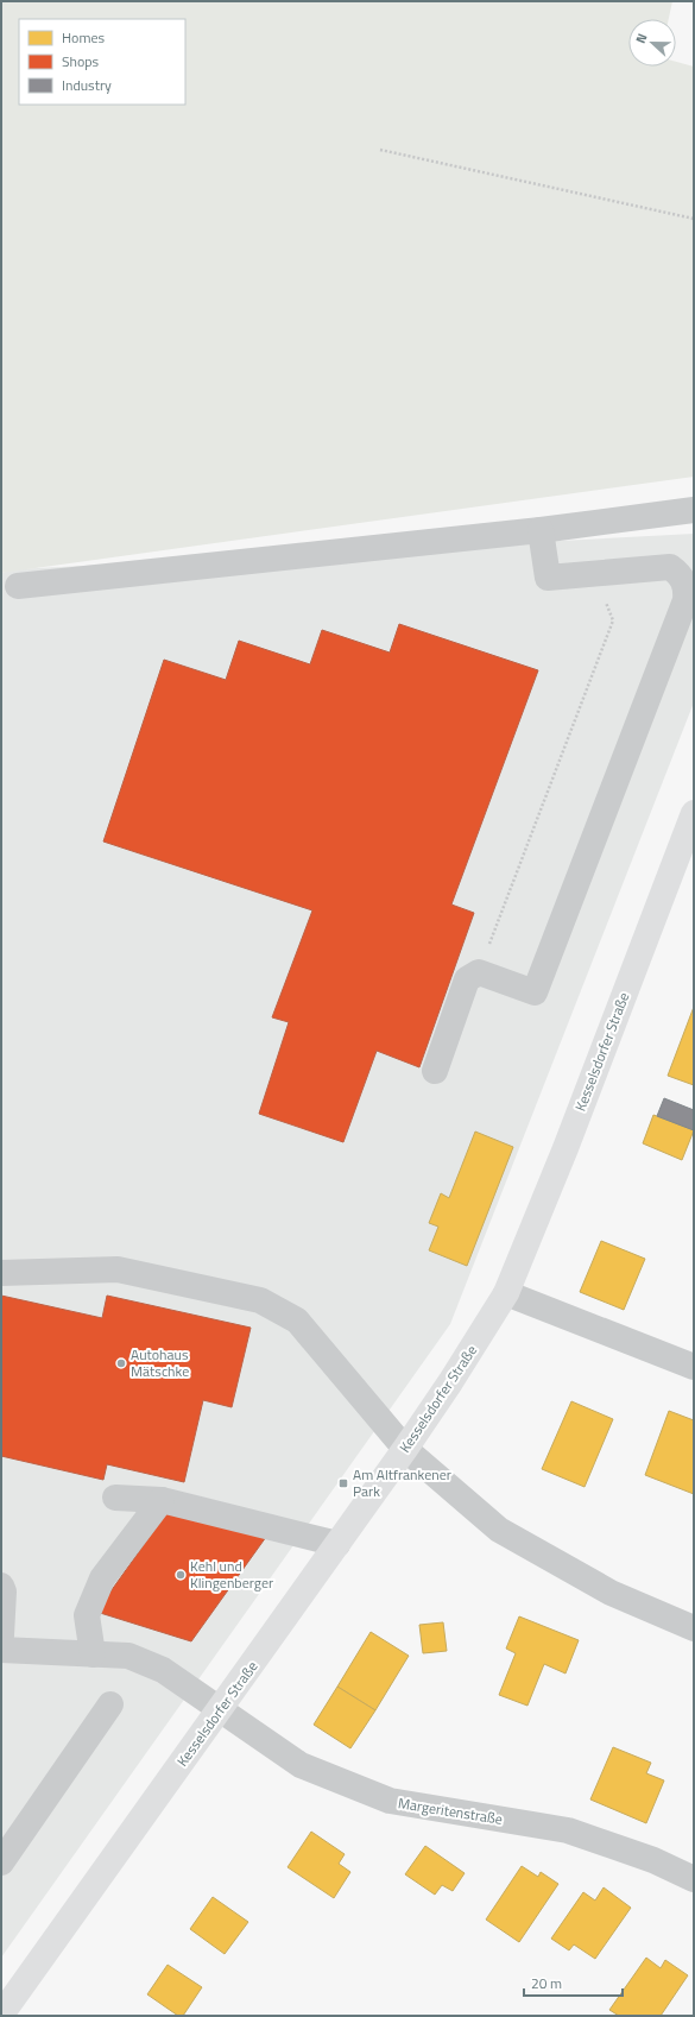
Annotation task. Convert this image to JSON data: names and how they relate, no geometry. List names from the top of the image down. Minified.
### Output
{"streets":{"main road":["Kesselsdorfer Straße"],"street":["Margeritenstraße"]},"crossings":[["Kesselsdorfer Straße","Margeritenstraße"]],"places":{"other":["Autohaus Mätschke","Kehl und Klingenberger"],"transit":["Am Altfrankener Park"]},"legend":["Homes","Shops","Industry"],"scale_bar":"20 m","north":"left"}
